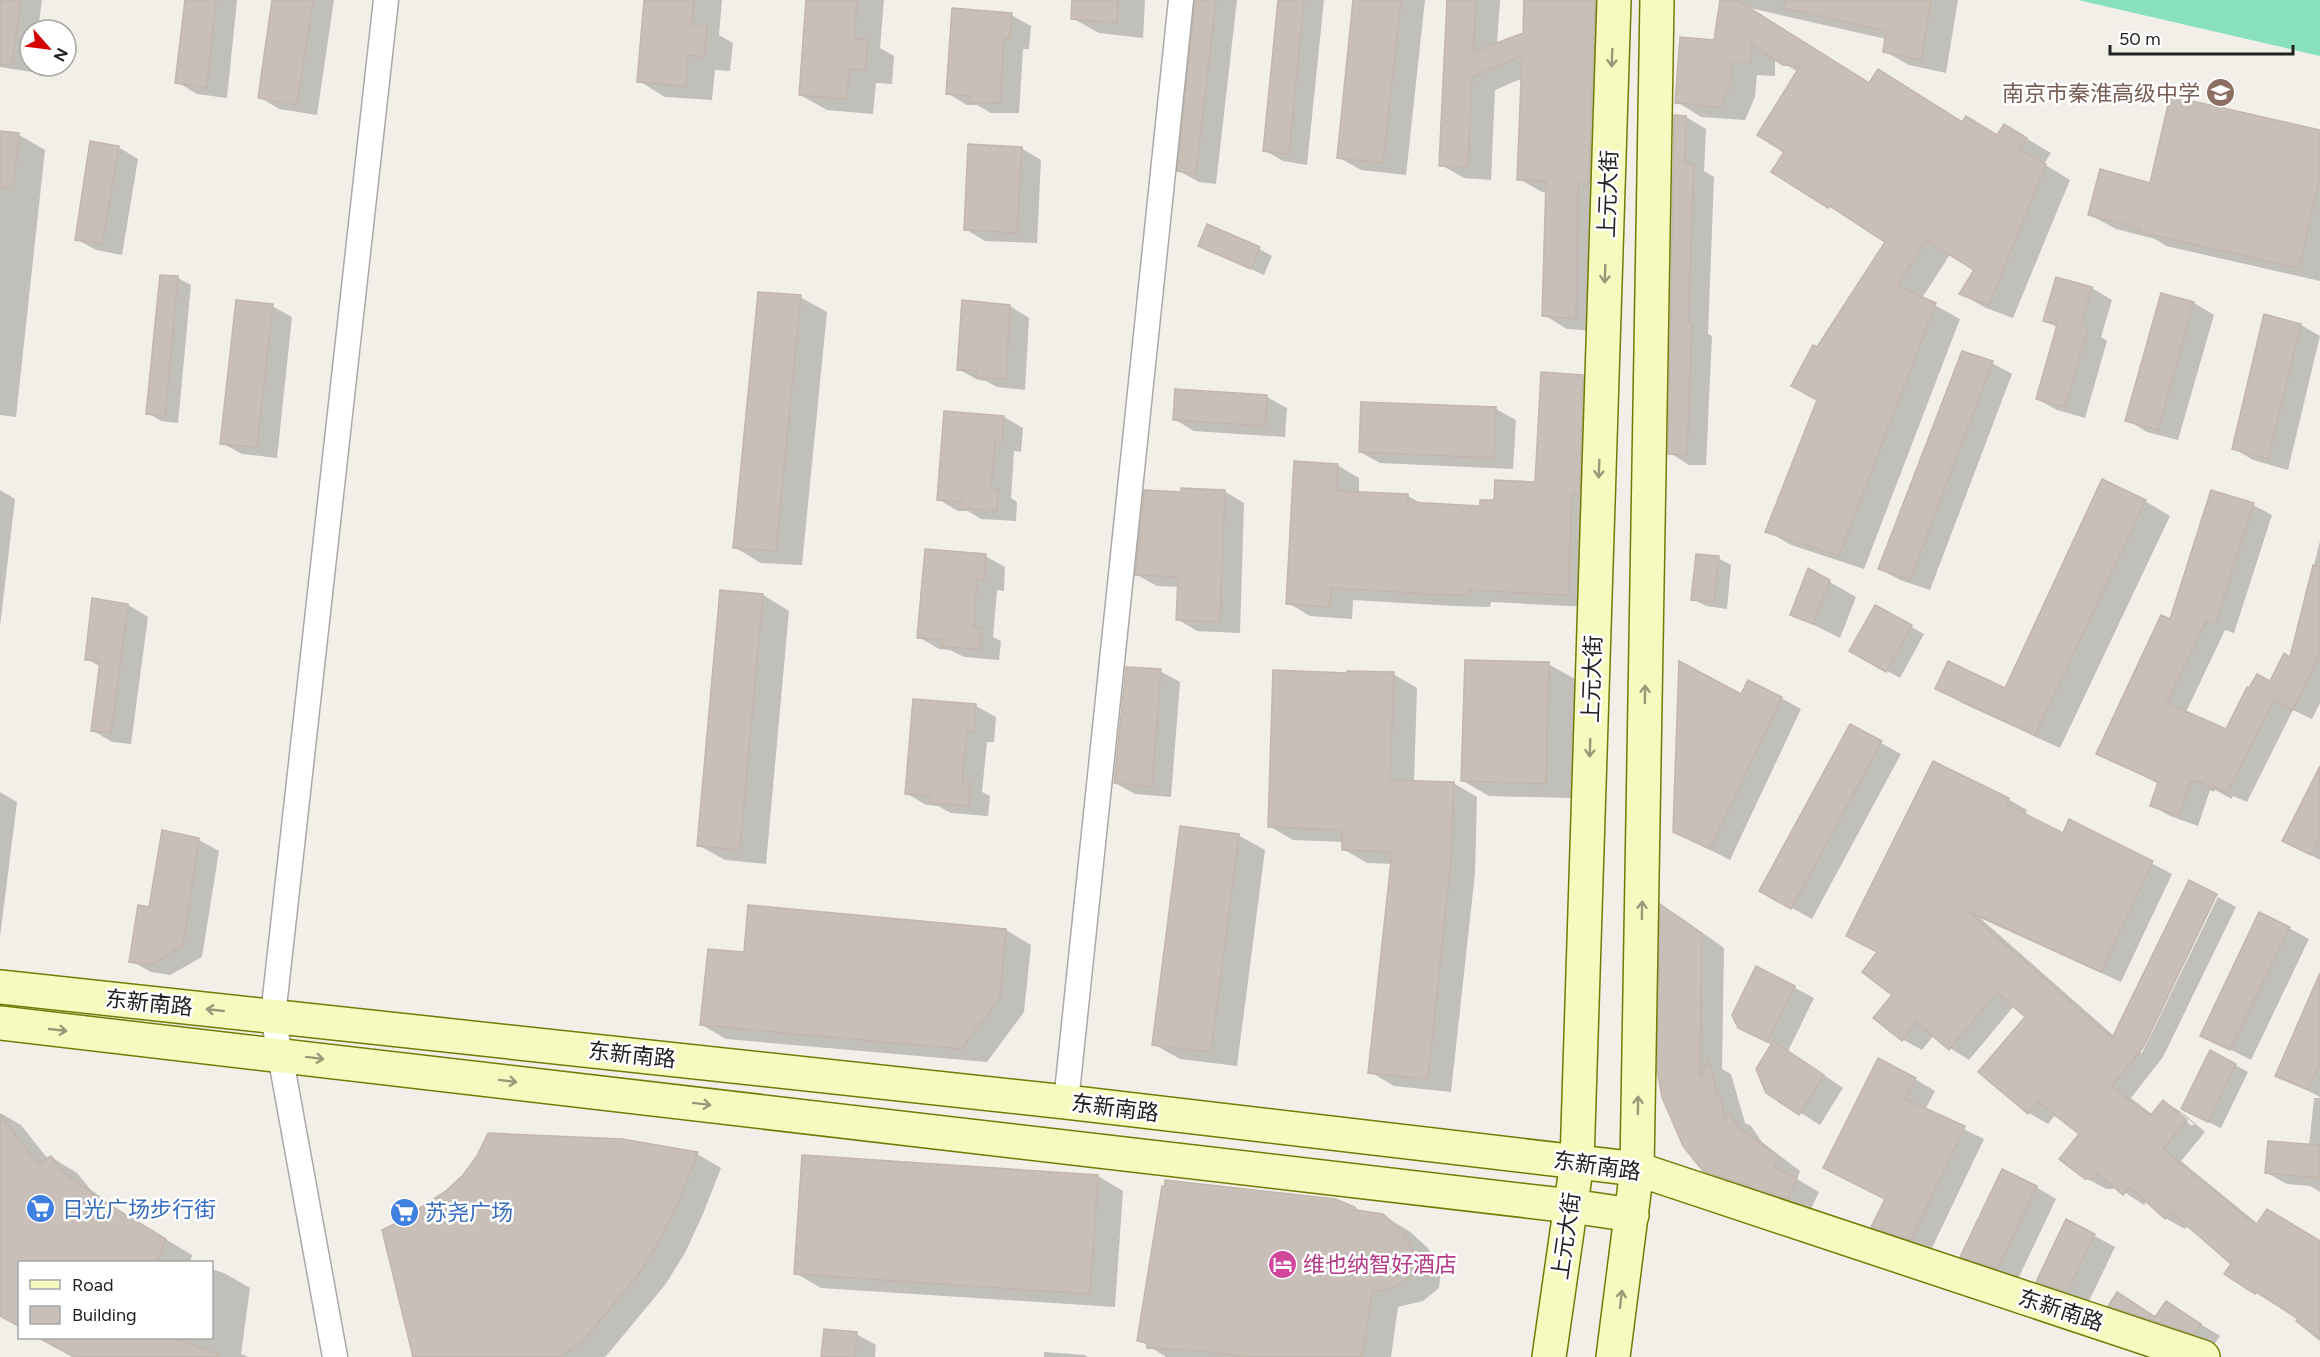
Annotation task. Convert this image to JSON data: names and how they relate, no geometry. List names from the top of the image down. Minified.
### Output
{"streets":{"main road":["上元大街","东新南路"]},"crossings":[["上元大街","东新南路"]],"places":{"school or university":["南京市秦淮高级中学"],"supermarket":["日光广场步行街","苏尧广场"],"hotel":["维也纳智好酒店"]},"legend":["Road","Building"],"scale_bar":"50 m","north":"bottom right"}
